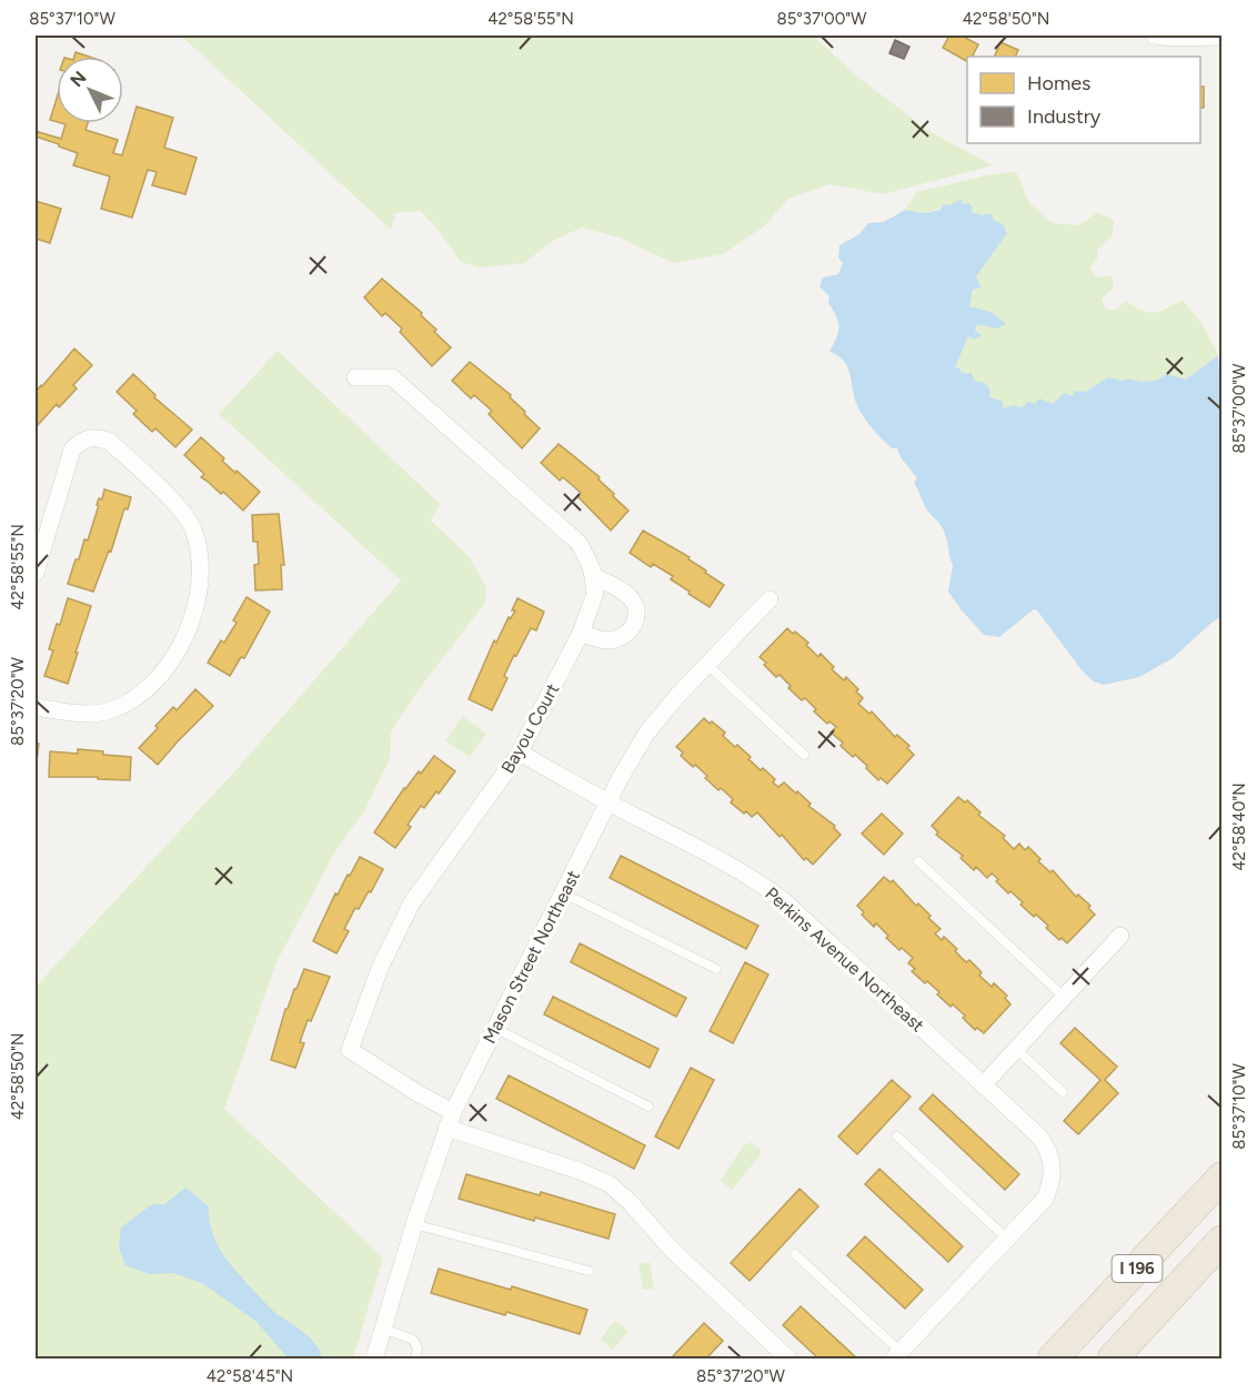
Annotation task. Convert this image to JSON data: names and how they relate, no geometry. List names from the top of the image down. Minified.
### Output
{"streets":{"highway":["I 196"],"street":["Bayou Court","Mason Street Northeast","Perkins Avenue Northeast"]},"crossings":[["Bayou Court","Mason Street Northeast"],["Bayou Court","Perkins Avenue Northeast"],["Mason Street Northeast","Perkins Avenue Northeast"]],"legend":["Homes","Industry"],"north":"top left","coordinates":["85°37'10\"W","42°58'55\"N","85°37'00\"W","42°58'50\"N","85°37'20\"W","42°58'40\"N","42°58'45\"N"]}
